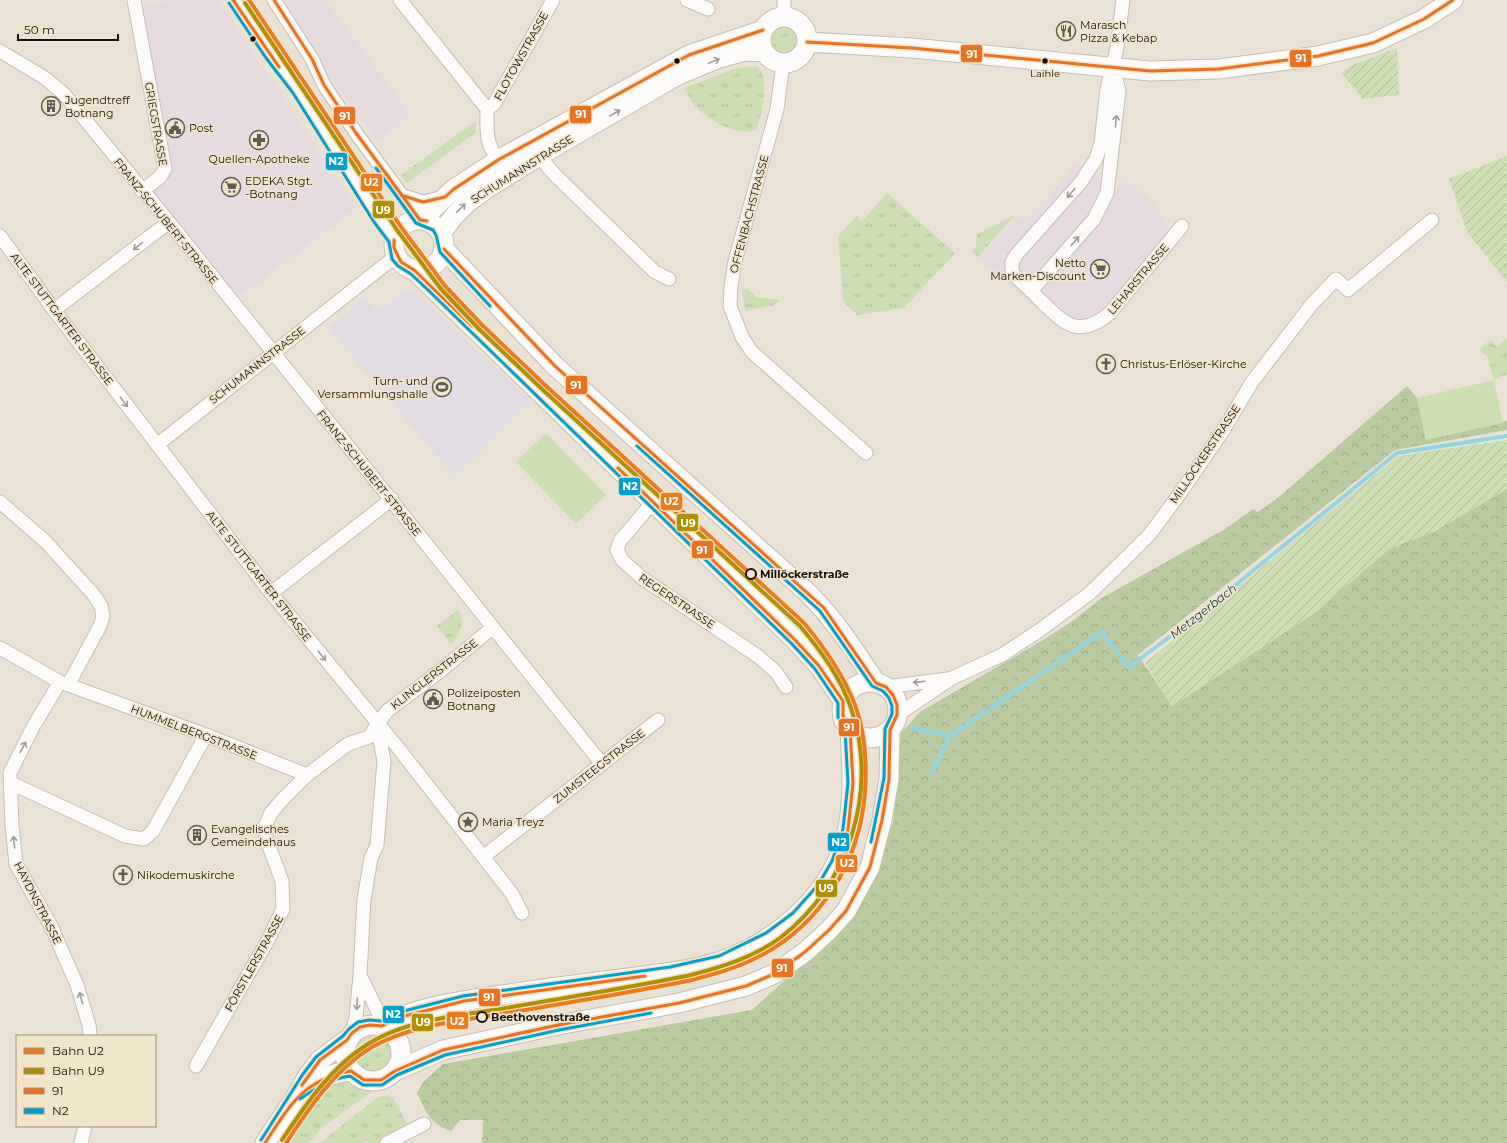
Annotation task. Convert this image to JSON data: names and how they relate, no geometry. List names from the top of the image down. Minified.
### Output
{"streets":{"main road":["SCHUMANNSTRASSE"],"street":["FLOTOWSTRASSE","GRIEGSTRASSE","OFFENBACHSTRASSE","FRANZ-SCHUBERT-STRASSE","LEHARSTRASSE","ALTE STUTTGARTER STRASSE","MILLÖCKERSTRASSE","REGERSTRASSE","KLINGLERSTRASSE","HUMMELBERGSTRASSE","ZUMSTEEGSTRASSE","HAYDNSTRASSE","FÖRSTLERSTRASSE"]},"crossings":[["GRIEGSTRASSE","FRANZ-SCHUBERT-STRASSE"],["SCHUMANNSTRASSE","OFFENBACHSTRASSE"],["SCHUMANNSTRASSE","FRANZ-SCHUBERT-STRASSE"],["SCHUMANNSTRASSE","ALTE STUTTGARTER STRASSE"],["FRANZ-SCHUBERT-STRASSE","KLINGLERSTRASSE"],["FRANZ-SCHUBERT-STRASSE","ZUMSTEEGSTRASSE"],["ALTE STUTTGARTER STRASSE","KLINGLERSTRASSE"],["ALTE STUTTGARTER STRASSE","ZUMSTEEGSTRASSE"],["HUMMELBERGSTRASSE","HAYDNSTRASSE"],["HUMMELBERGSTRASSE","FÖRSTLERSTRASSE"]],"one_way":["ALTE STUTTGARTER STRASSE","HAYDNSTRASSE"],"water":["Metzgerbach"],"places":{"restaurant":["Marasch Pizza & Kebap"],"other":["Laihle","Millöckerstraße","Beethovenstraße"],"building":["Jugendtreff Botnang","Evangelisches Gemeindehaus"],"public building":["Post","Polizeiposten Botnang"],"pharmacy":["Quellen-Apotheke"],"supermarket":["EDEKA Stgt. -Botnang","Netto Marken-Discount"],"church":["Christus-Erlöser-Kirche","Nikodemuskirche"],"sports":["Turn- und Versammlungshalle"],"place":["Maria Treyz"]},"lines":["rail line U2","transit line 91","rail line U9","transit line N2"],"legend":["Bahn U2","Bahn U9","91","N2"],"scale_bar":"50 m"}
